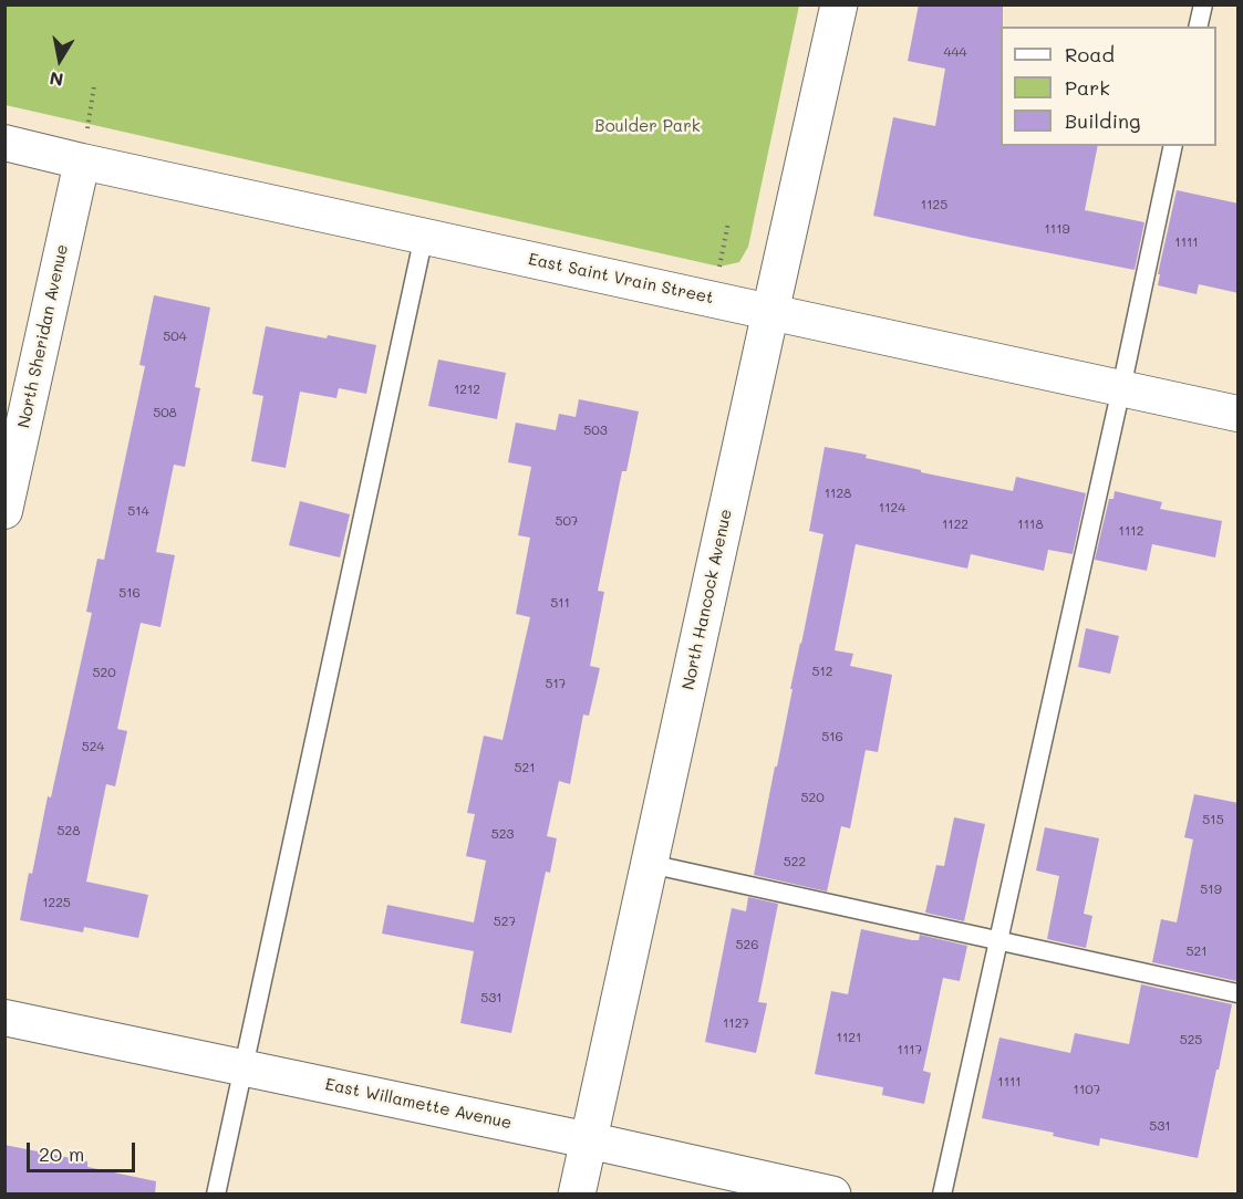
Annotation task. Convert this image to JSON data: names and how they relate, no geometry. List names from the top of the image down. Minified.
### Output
{"streets":{"main road":["North Hancock Avenue","East Willamette Avenue"],"street":["East Saint Vrain Street","North Sheridan Avenue"]},"crossings":[["East Saint Vrain Street","North Sheridan Avenue"],["East Saint Vrain Street","North Hancock Avenue"],["North Hancock Avenue","East Willamette Avenue"]],"parks":["Boulder Park"],"house_numbers":["444","1125","1119","1111","504","1212","508","503","1128","1124","514","507","1122","1118","1112","516","511","512","520","517","516","524","521","520","515","528","523","522","519","1225","527","526","521","531","1127","1121","525","1117","1111","1107","531"],"legend":["Road","Park","Building"],"scale_bar":"20 m","north":"bottom"}
